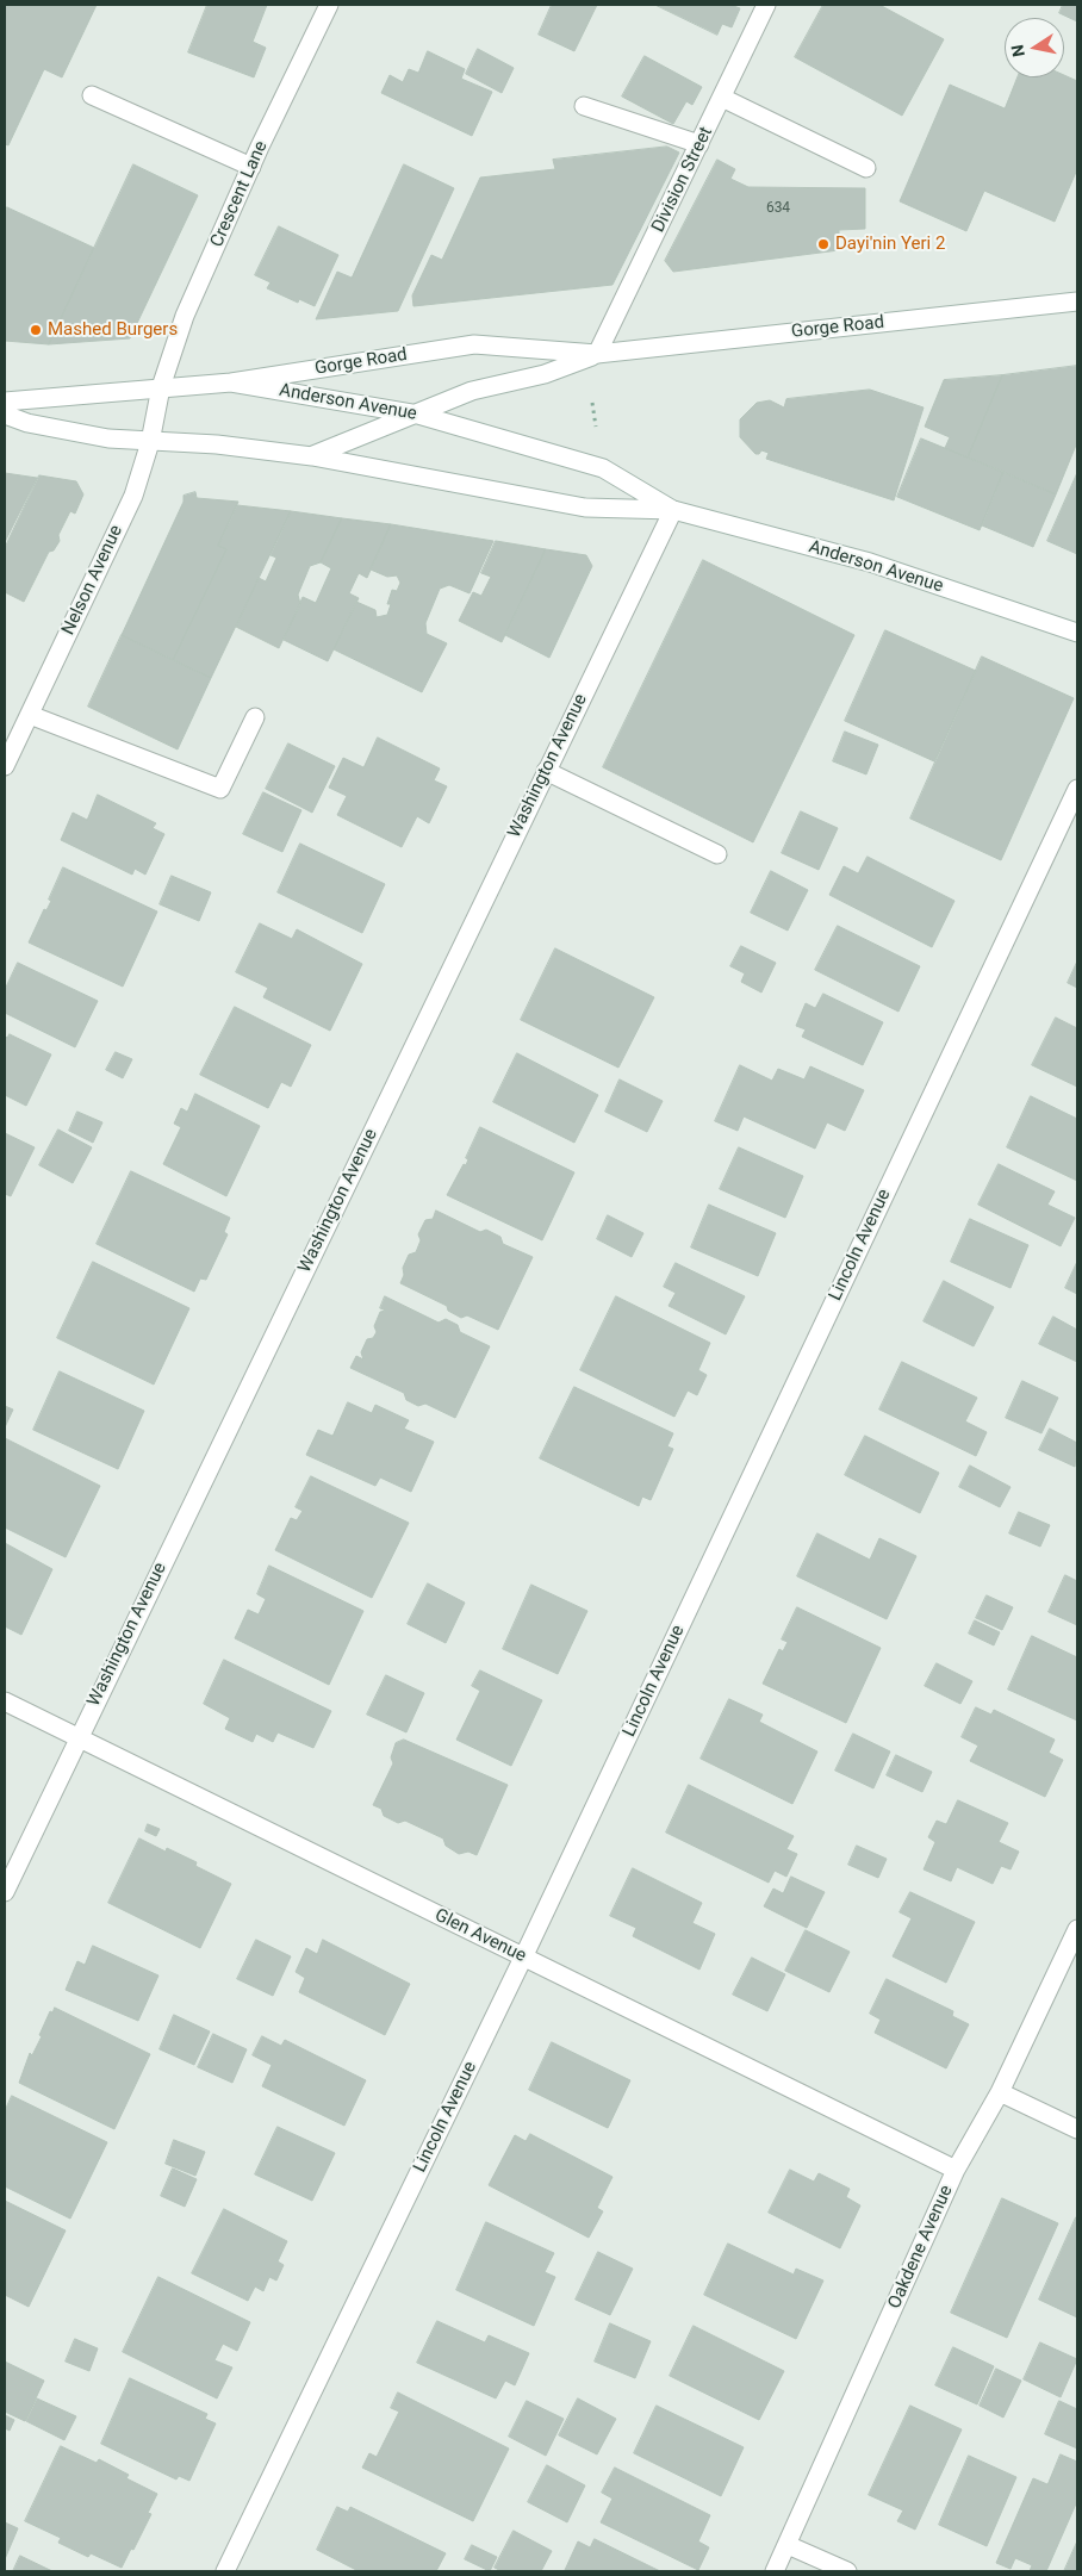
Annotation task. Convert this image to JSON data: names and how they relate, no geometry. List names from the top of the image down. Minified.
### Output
{"streets":{"street":["Division Street","Crescent Lane","Gorge Road","Anderson Avenue","Nelson Avenue","Washington Avenue","Lincoln Avenue","Glen Avenue","Oakdene Avenue"]},"crossings":[["Division Street","Gorge Road"],["Crescent Lane","Anderson Avenue"],["Crescent Lane","Nelson Avenue"],["Gorge Road","Anderson Avenue"],["Anderson Avenue","Nelson Avenue"],["Anderson Avenue","Washington Avenue"],["Washington Avenue","Glen Avenue"],["Lincoln Avenue","Glen Avenue"],["Glen Avenue","Oakdene Avenue"]],"places":["Dayi'nin Yeri 2","Mashed Burgers"],"house_numbers":["634"],"north":"left"}
